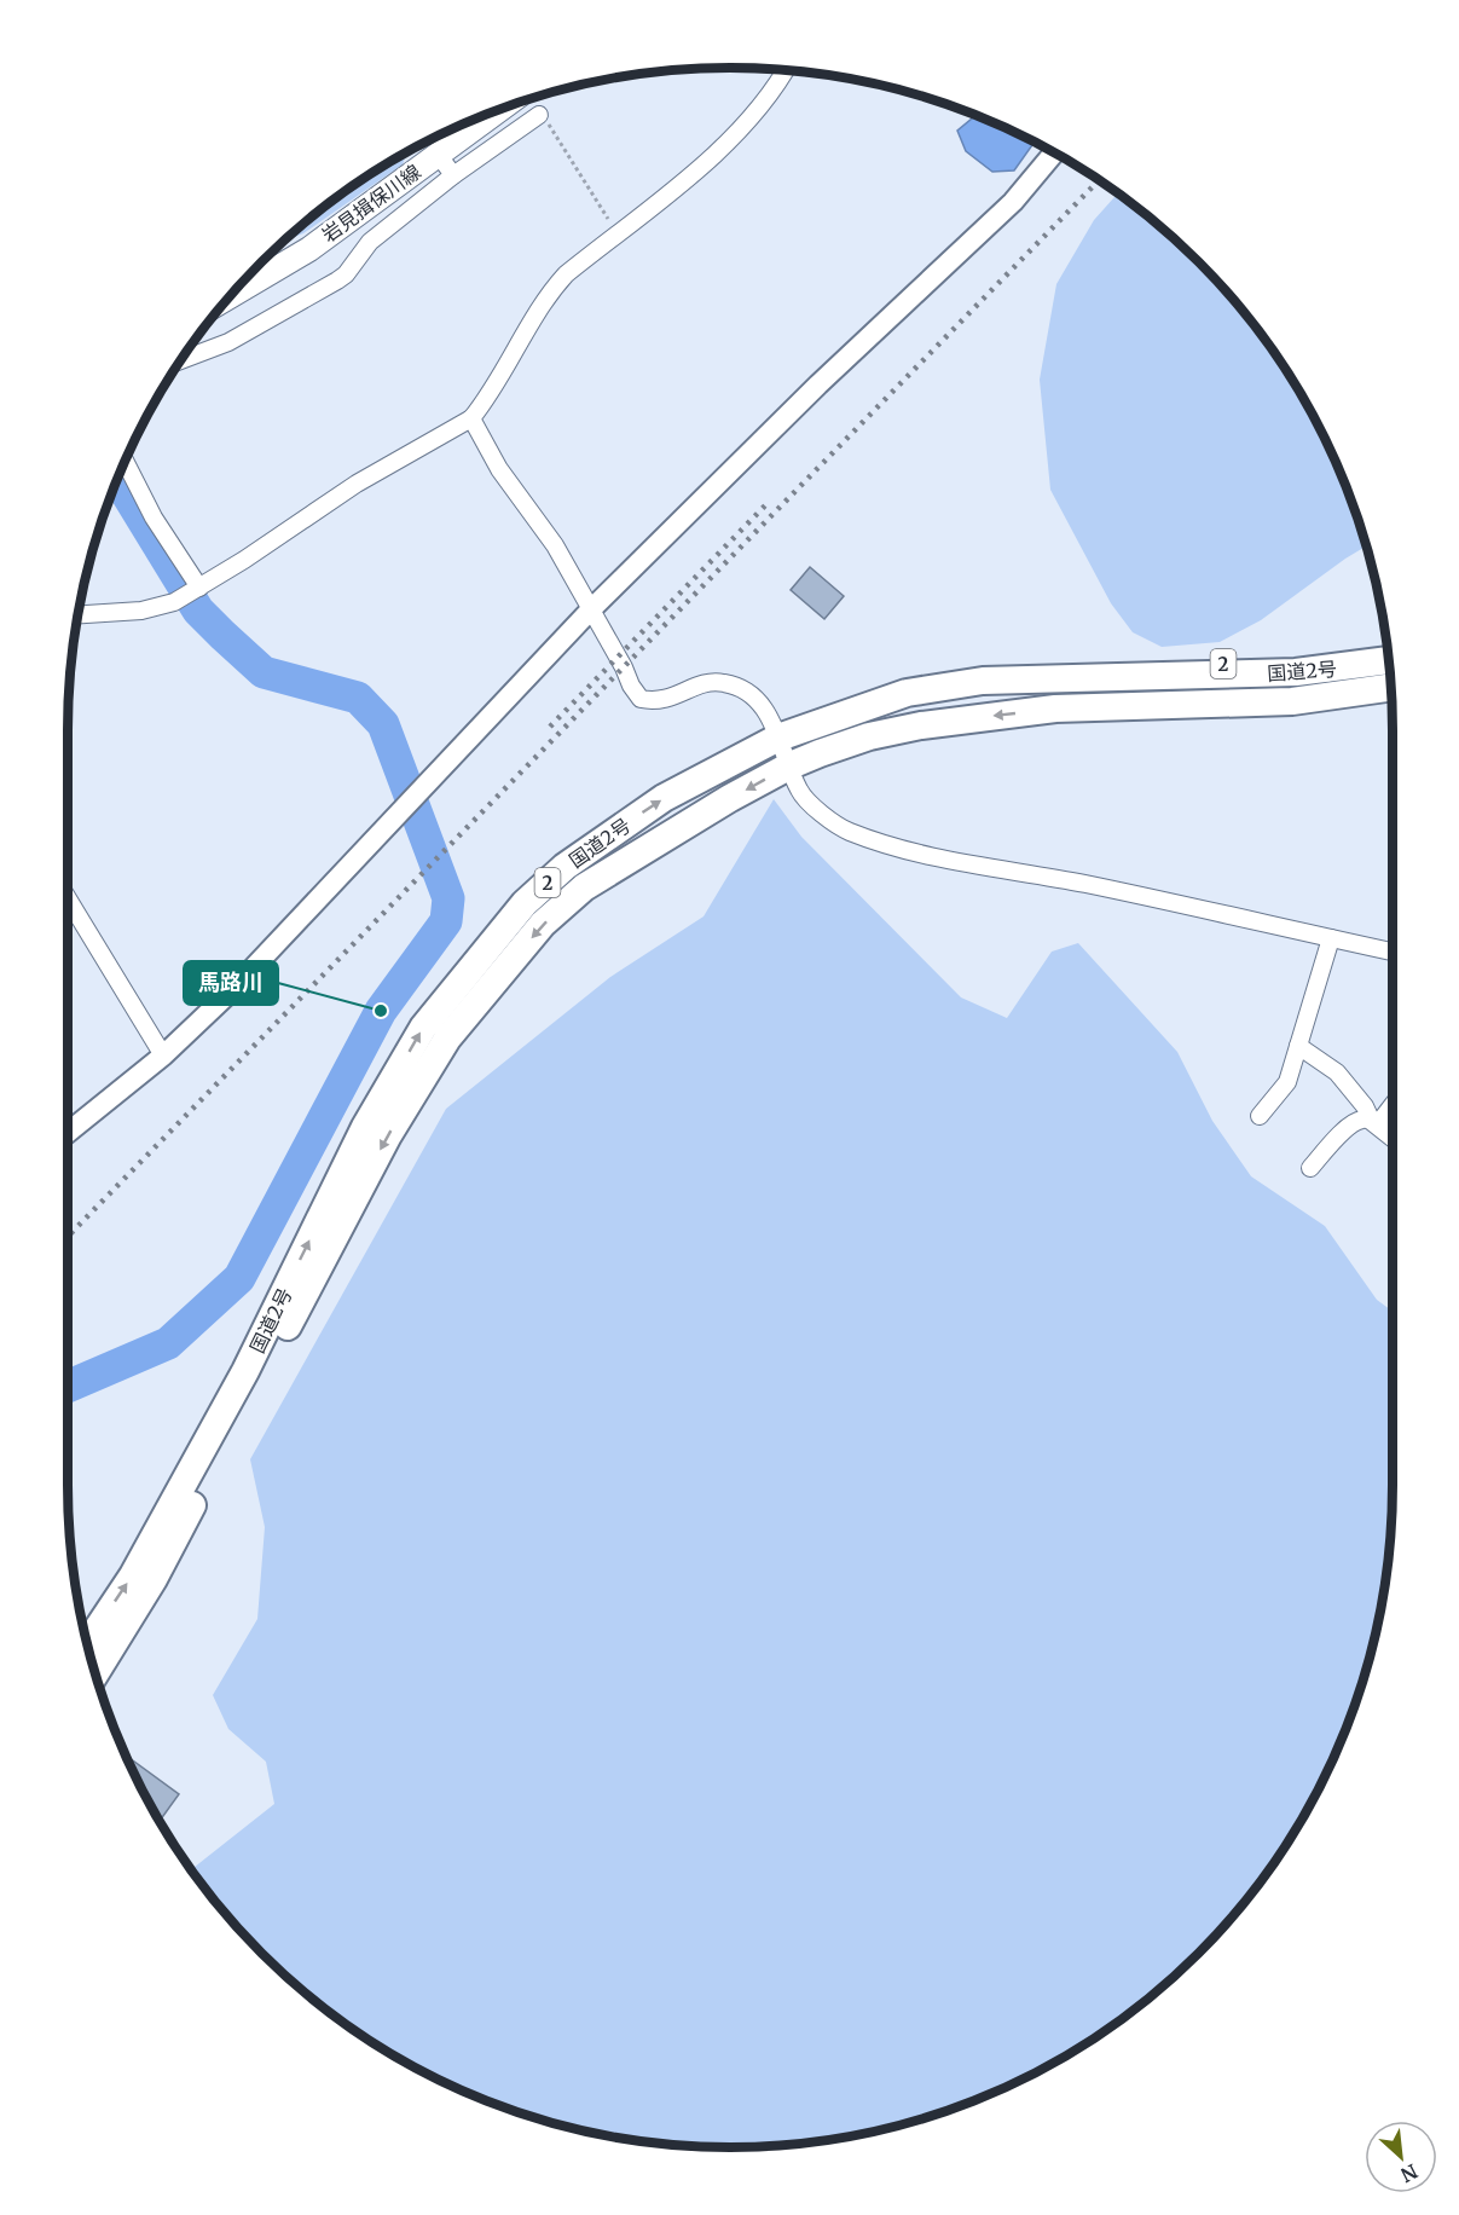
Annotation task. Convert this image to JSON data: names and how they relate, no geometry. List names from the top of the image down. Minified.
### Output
{"streets":{"highway":["2","国道2号"],"main road":["岩見揖保川線"]},"crossings":[["2","国道2号"]],"places":["馬路川"],"north":"bottom right"}
